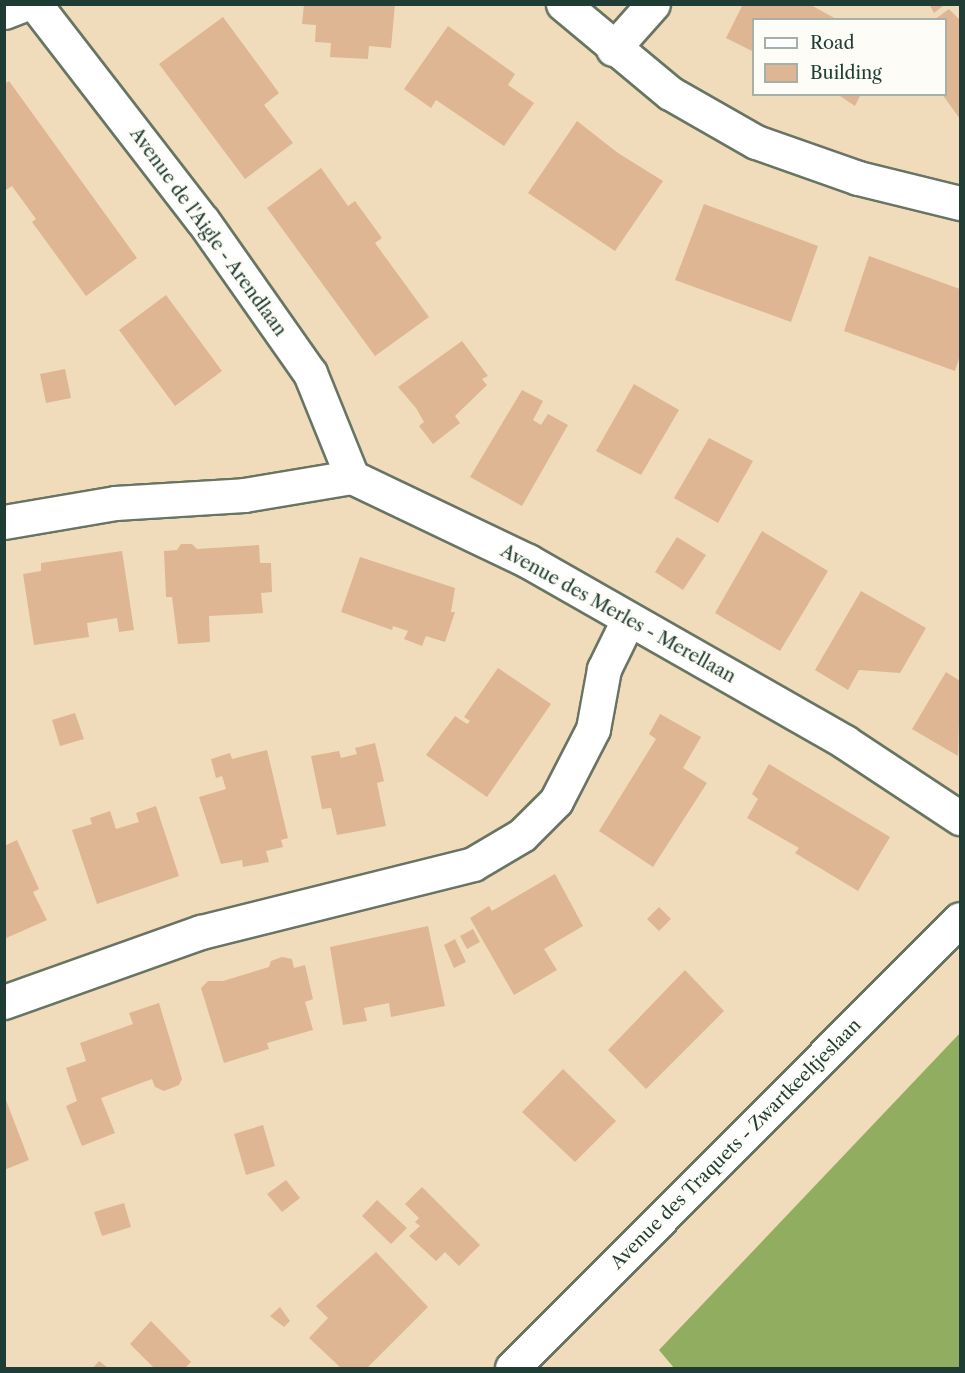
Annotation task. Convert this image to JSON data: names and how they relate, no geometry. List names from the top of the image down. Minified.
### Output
{"streets":{"street":["Avenue de l'Aigle - Arendlaan","Avenue des Merles - Merellaan","Avenue des Traquets - Zwartkeeltjeslaan"]},"crossings":[["Avenue de l'Aigle - Arendlaan","Avenue des Merles - Merellaan"]],"legend":["Road","Building"]}
